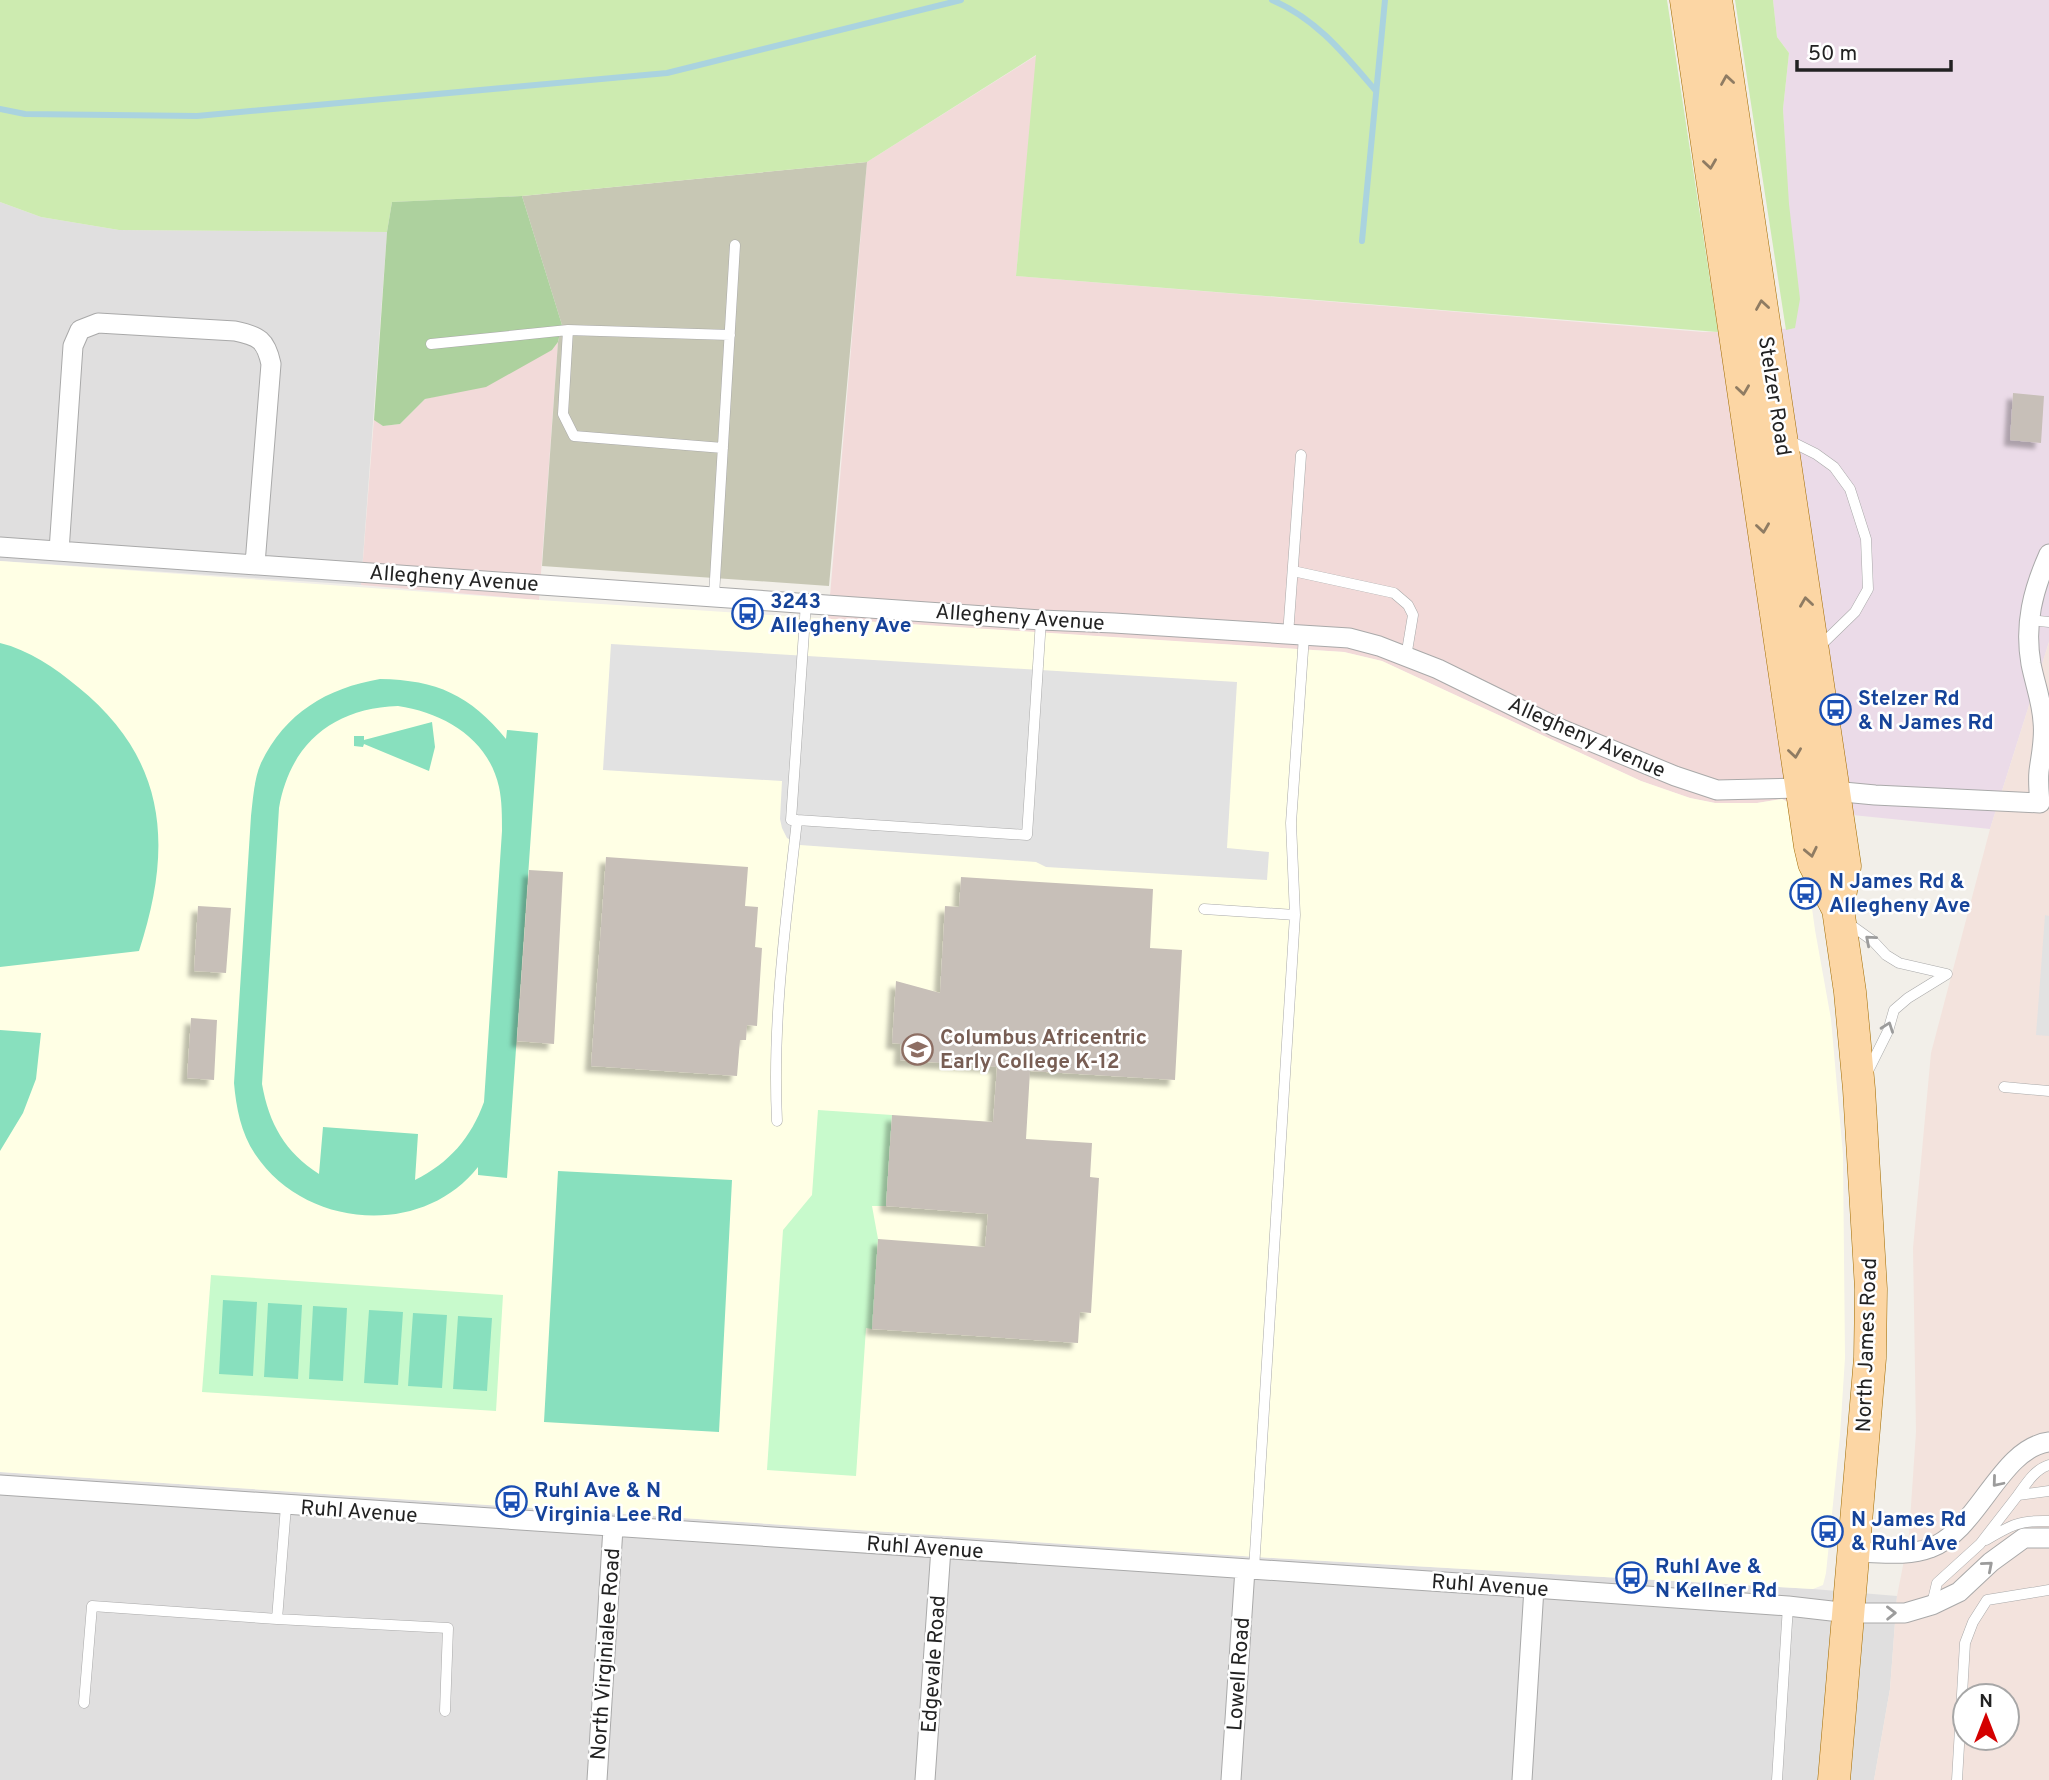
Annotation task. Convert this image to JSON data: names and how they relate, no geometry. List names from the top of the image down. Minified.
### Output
{"streets":{"main road":["Stelzer Road","North James Road"],"street":["Allegheny Avenue","Ruhl Avenue","North Virginialee Road","Edgevale Road","Lowell Road"]},"crossings":[["Stelzer Road","Allegheny Avenue"],["Stelzer Road","North James Road"],["Allegheny Avenue","North James Road"],["North James Road","Ruhl Avenue"],["Ruhl Avenue","North Virginialee Road"],["Ruhl Avenue","Edgevale Road"],["Ruhl Avenue","Lowell Road"]],"places":{"bus stop":["3243 Allegheny Ave","Stelzer Rd & N James Rd","N James Rd & Allegheny Ave","Ruhl Ave & N Virginia Lee Rd","N James Rd & Ruhl Ave","Ruhl Ave & N Kellner Rd"],"school or university":["Columbus Africentric Early College K-12"]},"scale_bar":"50 m","north":"top"}
